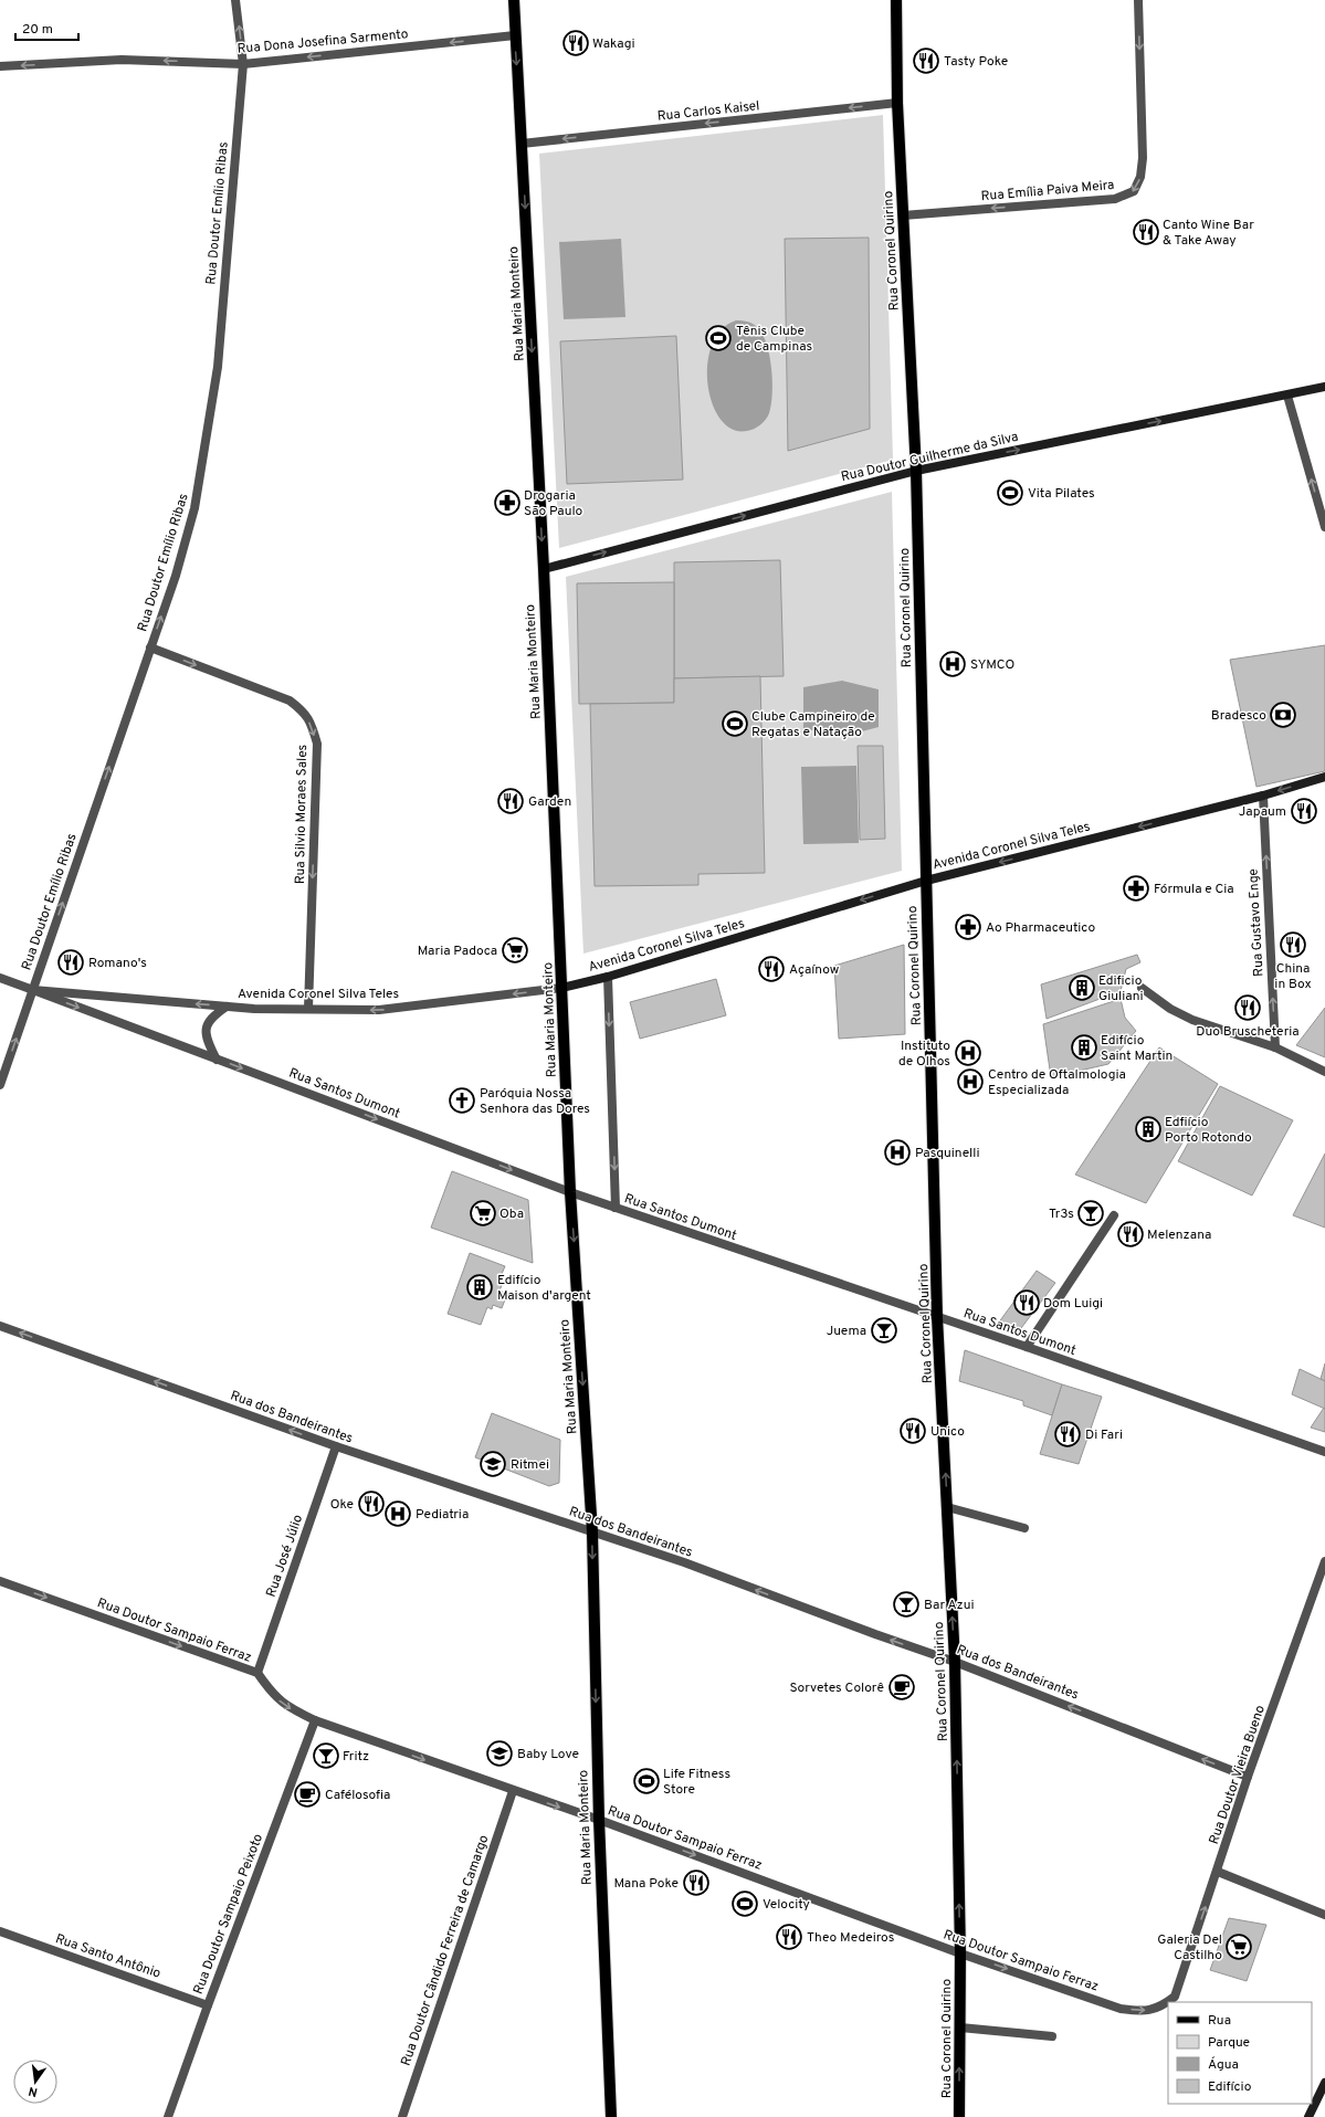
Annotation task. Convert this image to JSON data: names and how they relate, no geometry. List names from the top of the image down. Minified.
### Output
{"streets":{"main road":["Rua Coronel Quirino","Rua Maria Monteiro","Rua Doutor Guilherme da Silva","Avenida Coronel Silva Teles"],"street":["Rua Dona Josefina Sarmento","Rua Carlos Kaisel","Rua Emília Paiva Meira","Rua Doutor Emílio Ribas","Rua Silvio Moraes Sales","Rua Gustavo Enge","Rua Santos Dumont","Rua dos Bandeirantes","Rua José Júlio","Rua Doutor Sampaio Ferraz","Rua Doutor Vieira Bueno","Rua Doutor Sampaio Peixoto","Rua Doutor Cândido Ferreira de Camargo","Rua Santo Antônio"]},"crossings":[["Rua Dona Josefina Sarmento","Rua Doutor Emílio Ribas"],["Rua Dona Josefina Sarmento","Rua Maria Monteiro"],["Rua Carlos Kaisel","Rua Coronel Quirino"],["Rua Carlos Kaisel","Rua Maria Monteiro"],["Rua Emília Paiva Meira","Rua Coronel Quirino"],["Rua Doutor Emílio Ribas","Rua Silvio Moraes Sales"],["Rua Doutor Emílio Ribas","Avenida Coronel Silva Teles"],["Rua Doutor Emílio Ribas","Rua Santos Dumont"],["Rua Coronel Quirino","Rua Doutor Guilherme da Silva"],["Rua Coronel Quirino","Avenida Coronel Silva Teles"],["Rua Coronel Quirino","Rua Santos Dumont"],["Rua Coronel Quirino","Rua dos Bandeirantes"],["Rua Coronel Quirino","Rua Doutor Sampaio Ferraz"],["Rua Maria Monteiro","Rua Doutor Guilherme da Silva"],["Rua Maria Monteiro","Avenida Coronel Silva Teles"],["Rua Maria Monteiro","Rua Santos Dumont"],["Rua Maria Monteiro","Rua dos Bandeirantes"],["Rua Maria Monteiro","Rua Doutor Sampaio Ferraz"],["Rua Silvio Moraes Sales","Avenida Coronel Silva Teles"],["Avenida Coronel Silva Teles","Rua Gustavo Enge"],["Avenida Coronel Silva Teles","Rua Santos Dumont"],["Rua dos Bandeirantes","Rua José Júlio"],["Rua dos Bandeirantes","Rua Doutor Vieira Bueno"],["Rua José Júlio","Rua Doutor Sampaio Ferraz"],["Rua Doutor Sampaio Ferraz","Rua Doutor Vieira Bueno"],["Rua Doutor Sampaio Ferraz","Rua Doutor Sampaio Peixoto"],["Rua Doutor Sampaio Ferraz","Rua Doutor Cândido Ferreira de Camargo"],["Rua Doutor Sampaio Peixoto","Rua Santo Antônio"]],"one_way":["Rua Dona Josefina Sarmento","Rua Carlos Kaisel","Rua Doutor Emílio Ribas","Rua Maria Monteiro","Rua Doutor Guilherme da Silva","Rua Silvio Moraes Sales","Avenida Coronel Silva Teles","Rua Gustavo Enge","Rua Santos Dumont","Rua dos Bandeirantes","Rua Doutor Sampaio Ferraz"],"places":{"restaurant":["Wakagi","Tasty Poke","Canto Wine Bar & Take Away","Garden","Japaum","China in Box","Romano's","Açaínow","Duo Bruscheteria","Melenzana","Dom Luigi","Unico","Di Fari","Oke","Mana Poke","Theo Medeiros"],"sports":["Tênis Clube de Campinas","Vita Pilates","Clube Campineiro de Regatas e Natação","Life Fitness Store","Velocity"],"pharmacy":["Drogaria São Paulo","Fórmula e Cia","Ao Pharmaceutico"],"hospital":["SYMCO","Instituto de Olhos","Centro de Oftalmologia Especializada","Pasquinelli","Pediatria"],"bank":["Bradesco"],"supermarket":["Maria Padoca","Oba","Galeria Del Castilho"],"building":["Edificio Giuliani","Edifício Saint Martin","Edfiício Porto Rotondo","Edifício Maison d'argent"],"church":["Paróquia Nossa Senhora das Dores"],"bar":["Tr3s","Juema","Bar Azui","Fritz"],"school or university":["Ritmei","Baby Love"],"cafe":["Sorvetes Colorê","Cafélosofia"]},"legend":["Rua","Parque","Água","Edifício"],"scale_bar":"20 m","north":"bottom"}
